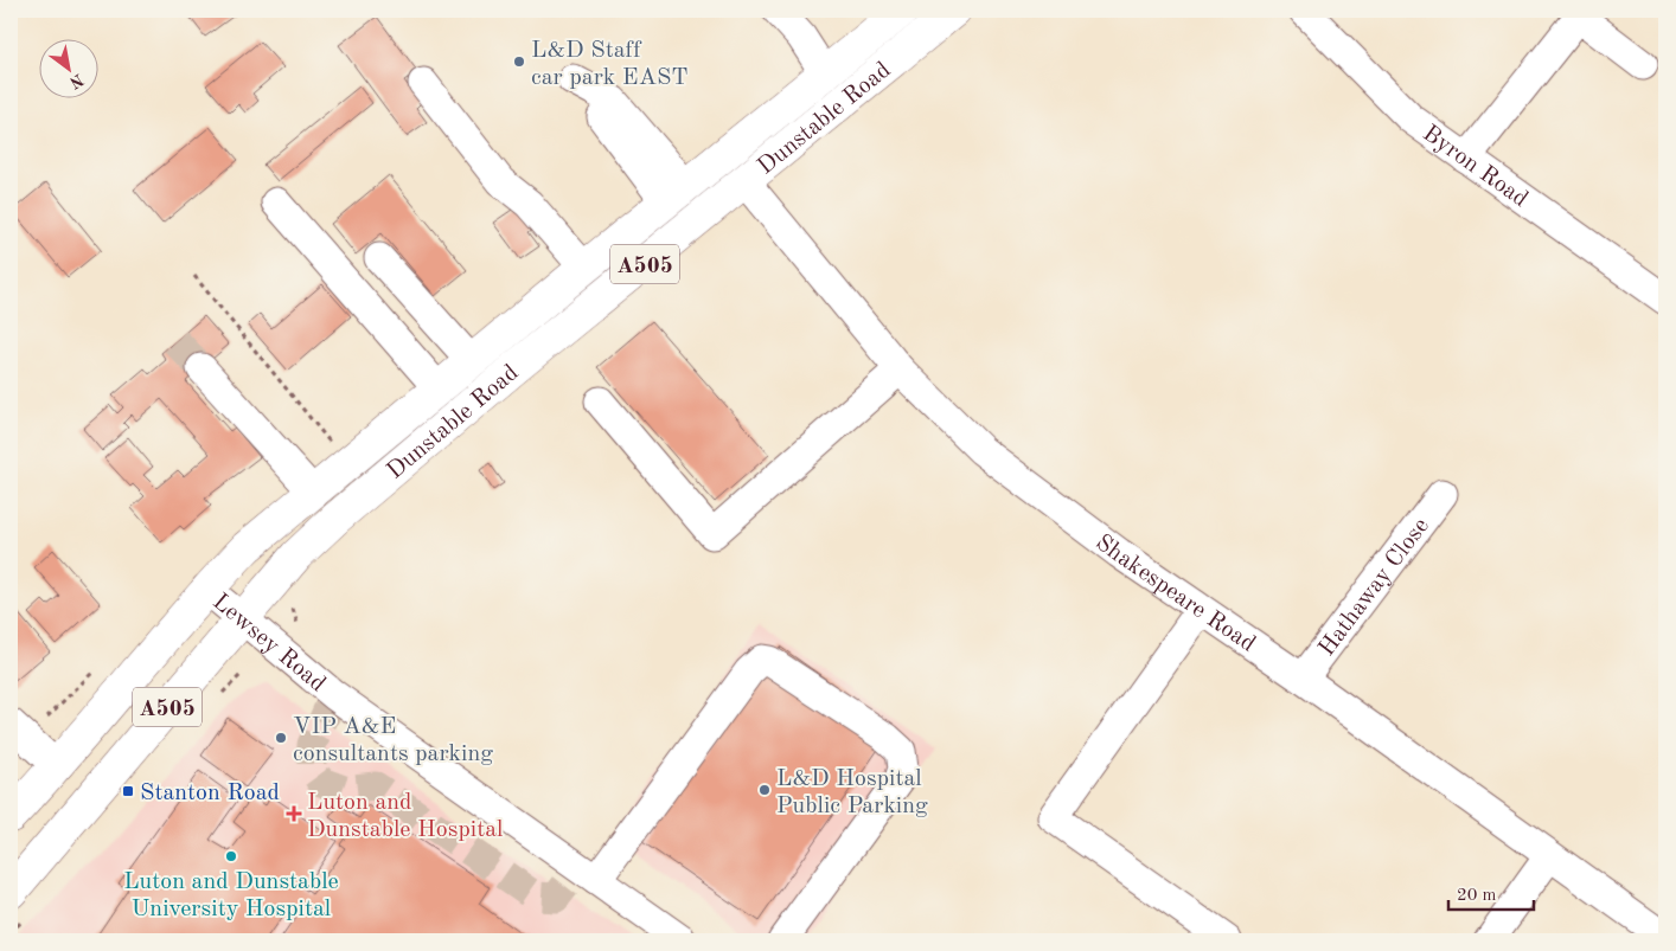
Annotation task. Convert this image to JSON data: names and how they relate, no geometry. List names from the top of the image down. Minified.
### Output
{"streets":{"main road":["Dunstable Road","A505"],"street":["Byron Road","Hathaway Close","Shakespeare Road","Lewsey Road"]},"crossings":[["Dunstable Road","Shakespeare Road"],["Dunstable Road","Lewsey Road"],["Hathaway Close","Shakespeare Road"]],"places":{"other":["L&D Staff car park EAST","VIP A&E consultants parking","L&D Hospital Public Parking","Luton and Dunstable University Hospital"],"transit":["Stanton Road"],"health":["Luton and Dunstable Hospital"]},"scale_bar":"20 m","north":"bottom right"}
